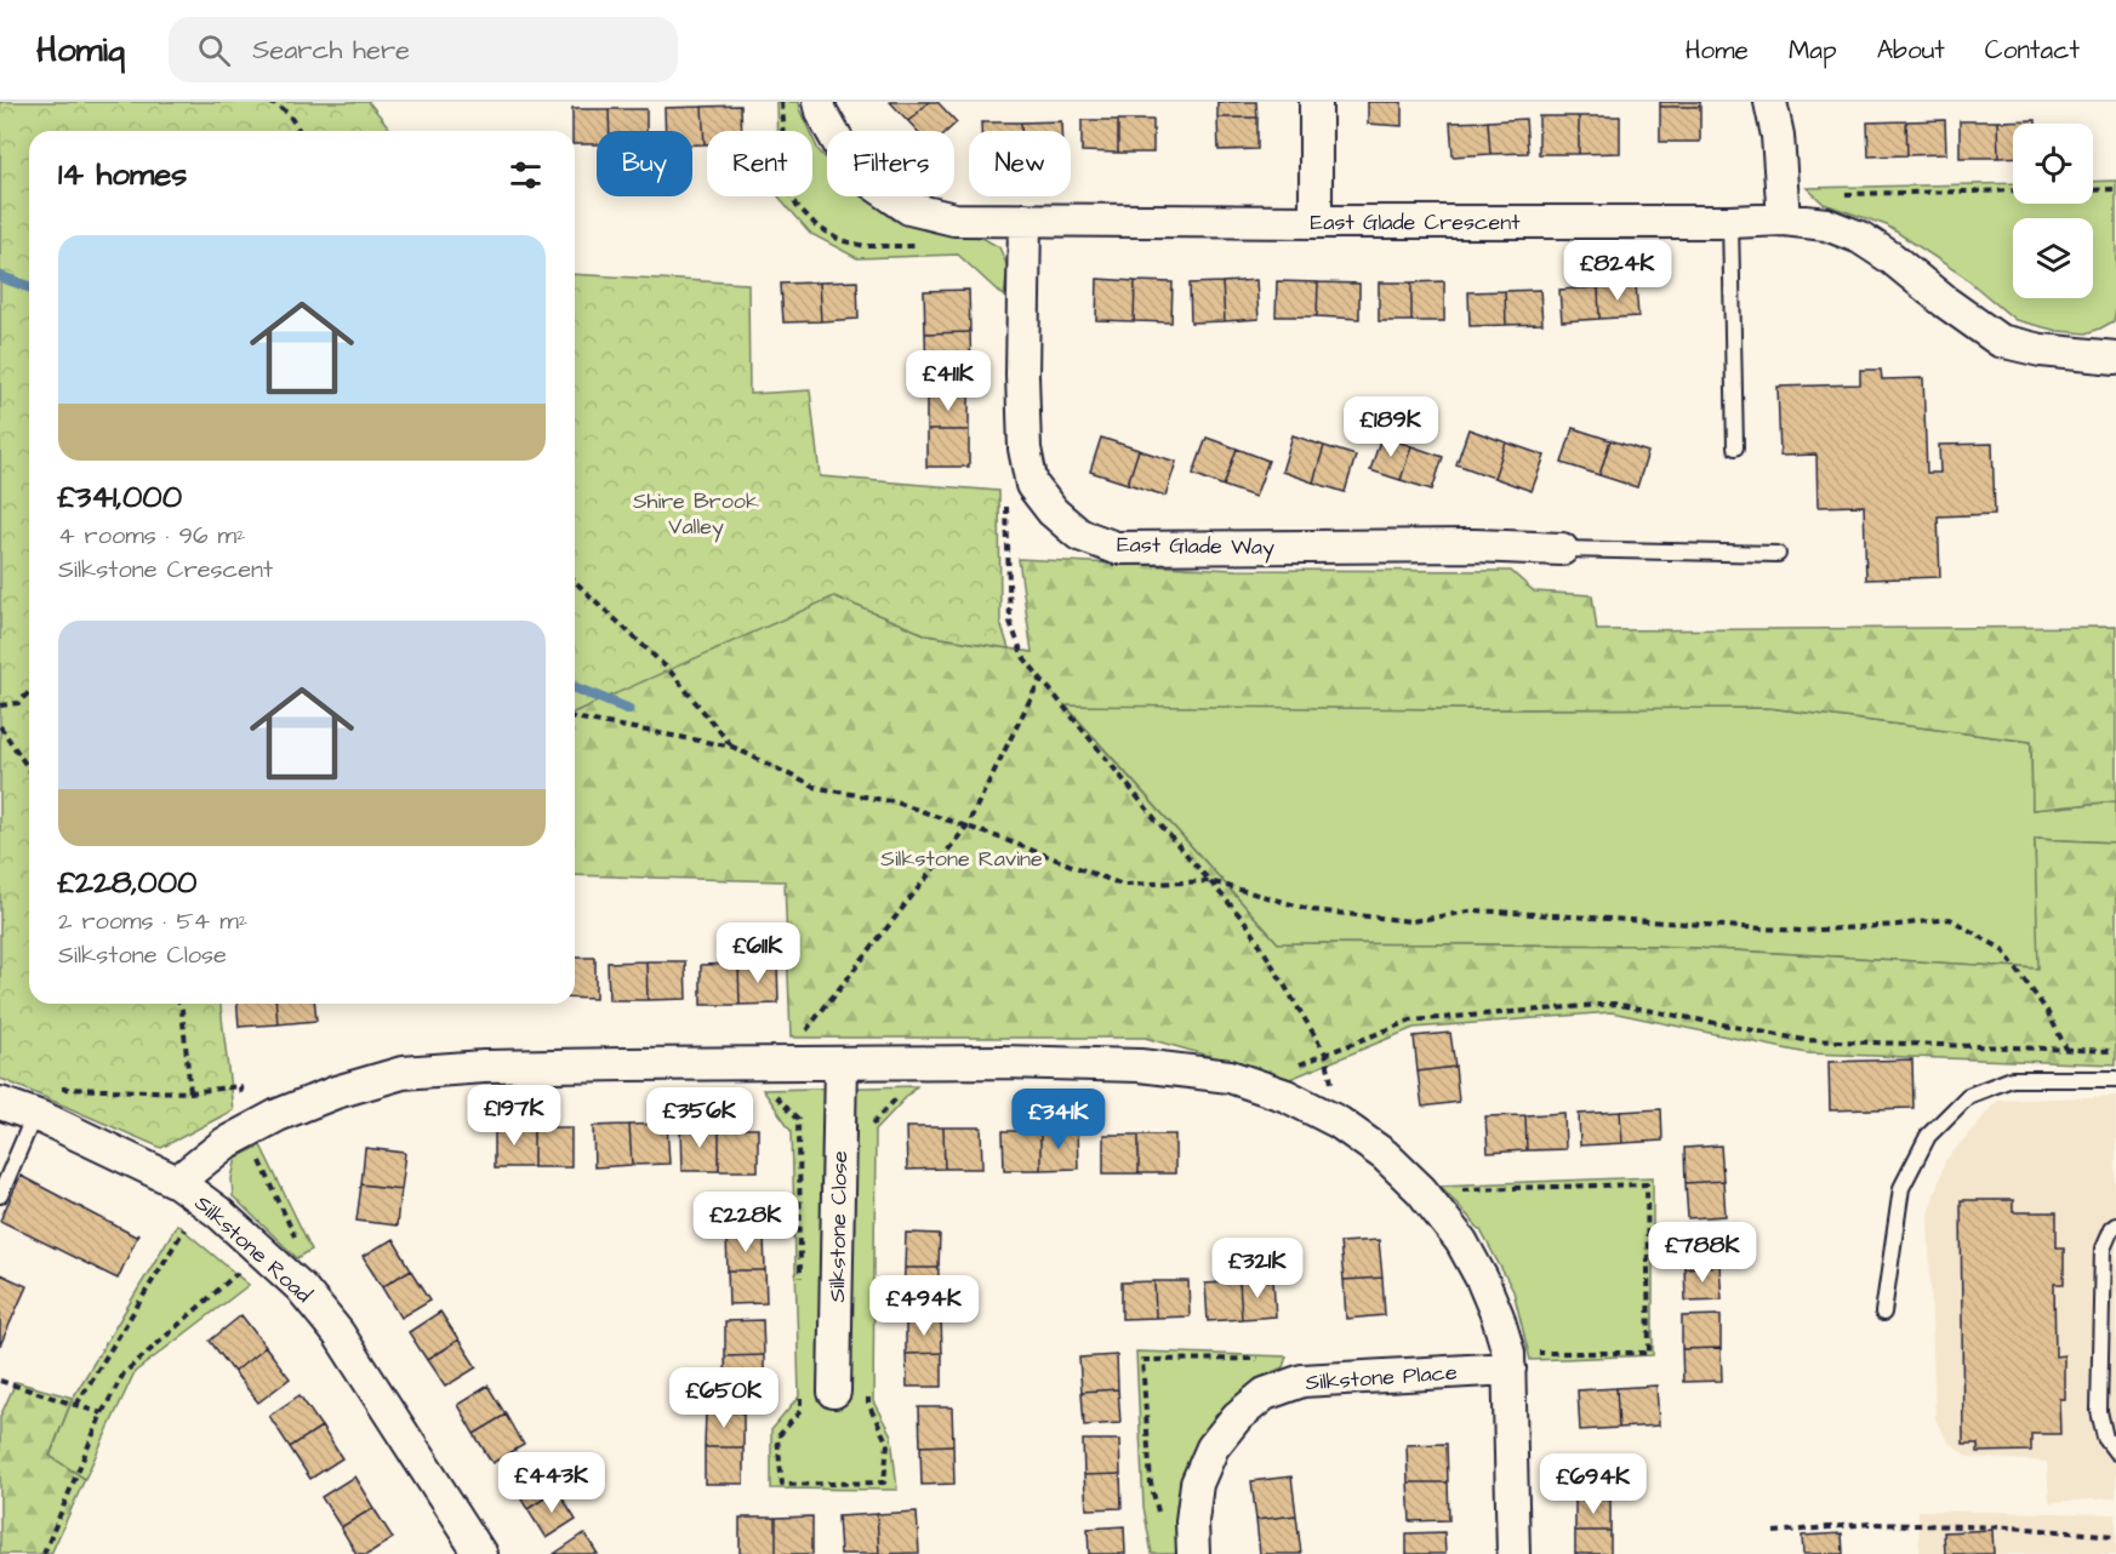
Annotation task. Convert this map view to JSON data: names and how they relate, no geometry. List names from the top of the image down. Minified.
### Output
{"streets":{"street":["East Glade Crescent","East Glade Way","Silkstone Close","Silkstone Road","Silkstone Place"]},"crossings":[["East Glade Crescent","East Glade Way"]],"parks":["Shire Brook Valley","Silkstone Ravine"],"page":{"header":"Homiq","search":"Search here","nav":["Home","Map","About","Contact"],"chip":["Buy","Rent","Filters","New"],"heading":"14 homes","list":[{"name":"£341,000","note":"4 rooms · 96 m² · Silkstone Crescent"},{"name":"£228,000","note":"2 rooms · 54 m² · Silkstone Close"}],"price":["£824K","£411K","£189K","£611K","£197K","£356K","£341K","£228K","£788K","£321K","£494K","£650K","£443K","£694K"]}}
